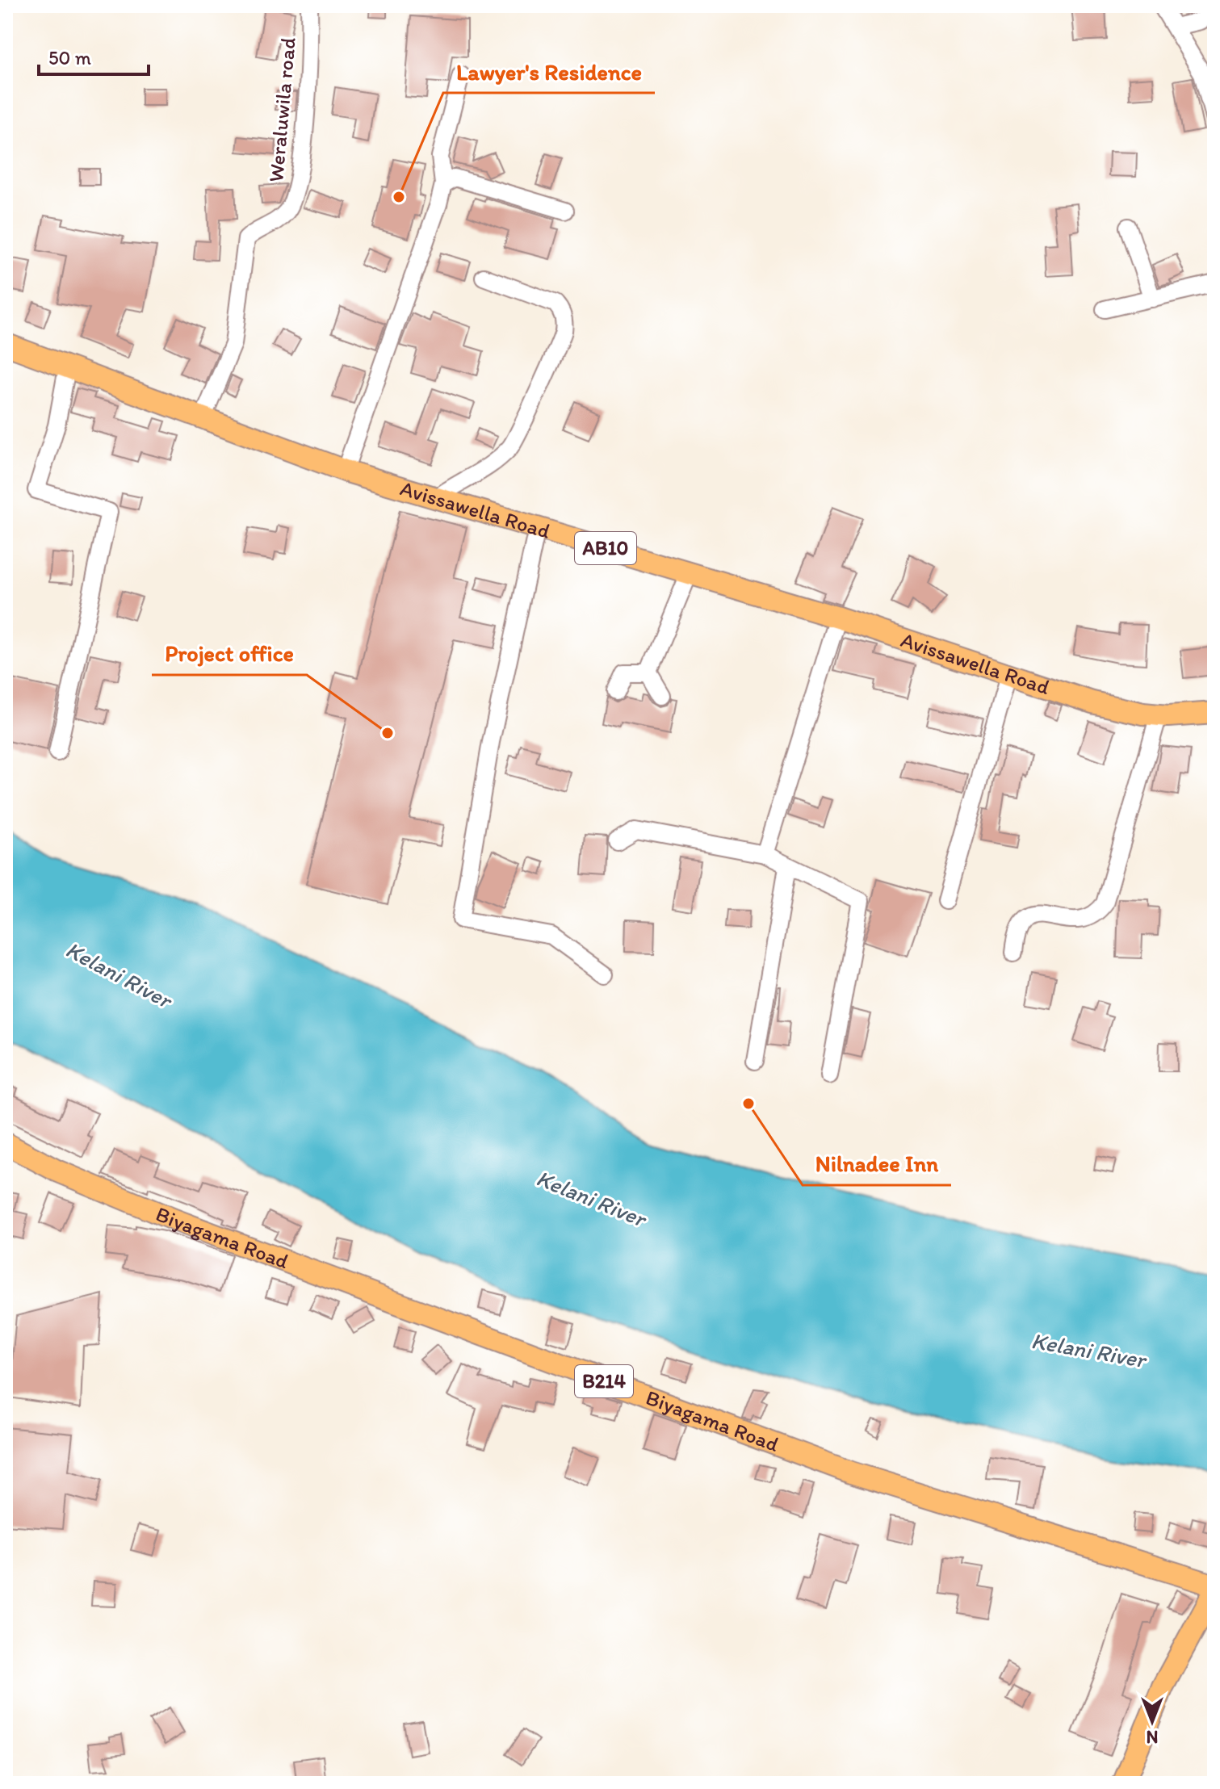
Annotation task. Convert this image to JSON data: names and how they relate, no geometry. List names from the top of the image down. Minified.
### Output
{"streets":{"main road":["Avissawella Road","AB10","Biyagama Road","B214"],"street":["Weraluwila road"]},"crossings":[["Weraluwila road","Avissawella Road"]],"water":["Kelani River"],"places":["Lawyer's Residence","Project office","Nilnadee Inn"],"scale_bar":"50 m","north":"bottom"}
